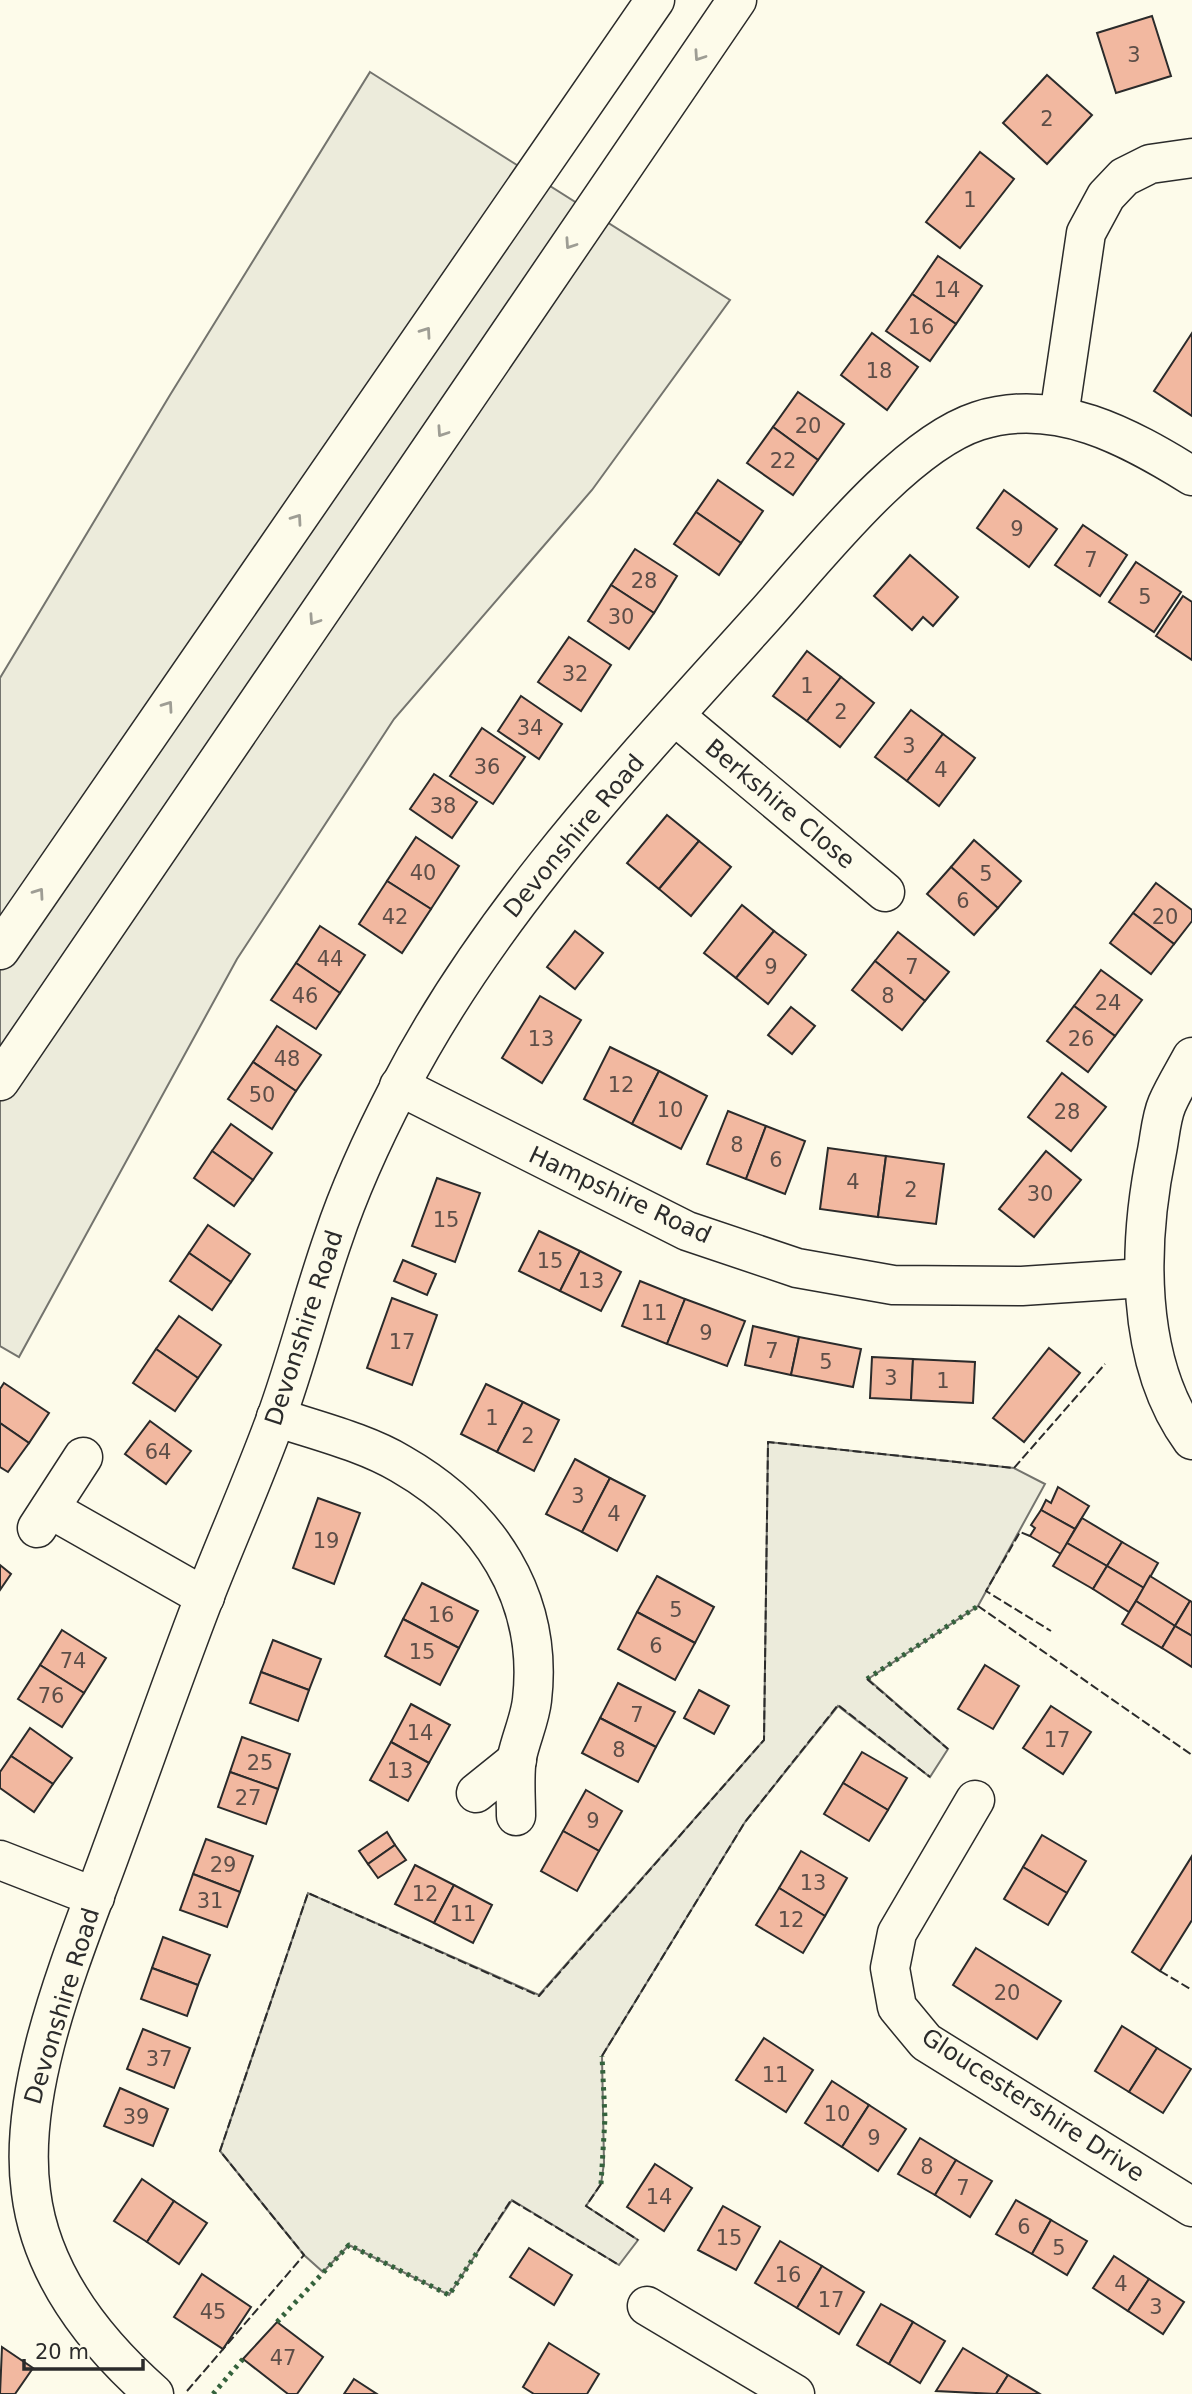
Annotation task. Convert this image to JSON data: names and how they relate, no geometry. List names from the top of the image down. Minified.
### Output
{"streets":{"main road":["Berkshire Close","Devonshire Road","Hampshire Road","Gloucestershire Drive"]},"crossings":[["Berkshire Close","Devonshire Road"],["Devonshire Road","Hampshire Road"]],"house_numbers":["3","2","1","14","16","18","20","22","9","7","28","5","30","32","1","2","34","3","36","4","38","40","5","6","42","20","44","9","7","46","8","24","13","26","48","12","50","10","28","8","6","4","2","30","15","15","13","11","9","17","7","5","3","1","1","2","64","3","4","19","5","16","6","15","74","76","7","14","17","8","25","13","27","9","29","13","12","31","11","12","20","37","11","10","39","9","8","7","14","6","15","5","16","4","17","3","45","47"],"scale_bar":"20 m"}
